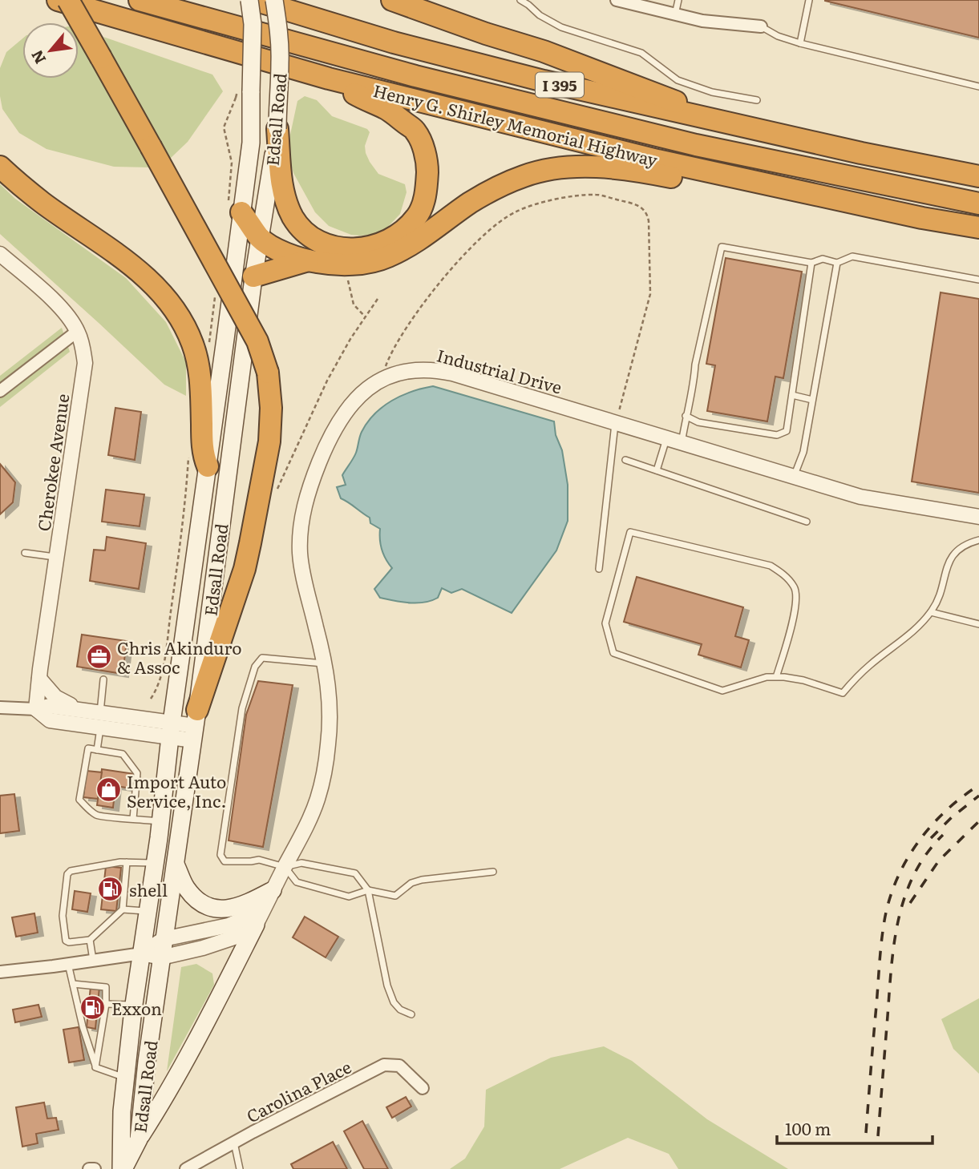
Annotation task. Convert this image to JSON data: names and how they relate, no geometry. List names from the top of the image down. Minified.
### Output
{"streets":{"highway":["I 395","Henry G. Shirley Memorial Highway"],"main road":["Edsall Road"],"street":["Industrial Drive","Cherokee Avenue","Carolina Place"]},"crossings":[["Edsall Road","Industrial Drive"]],"places":{"office":["Chris Akinduro & Assoc"],"shop":["Import Auto Service, Inc."],"fuel station":["shell","Exxon"]},"scale_bar":"100 m","north":"bottom left"}
